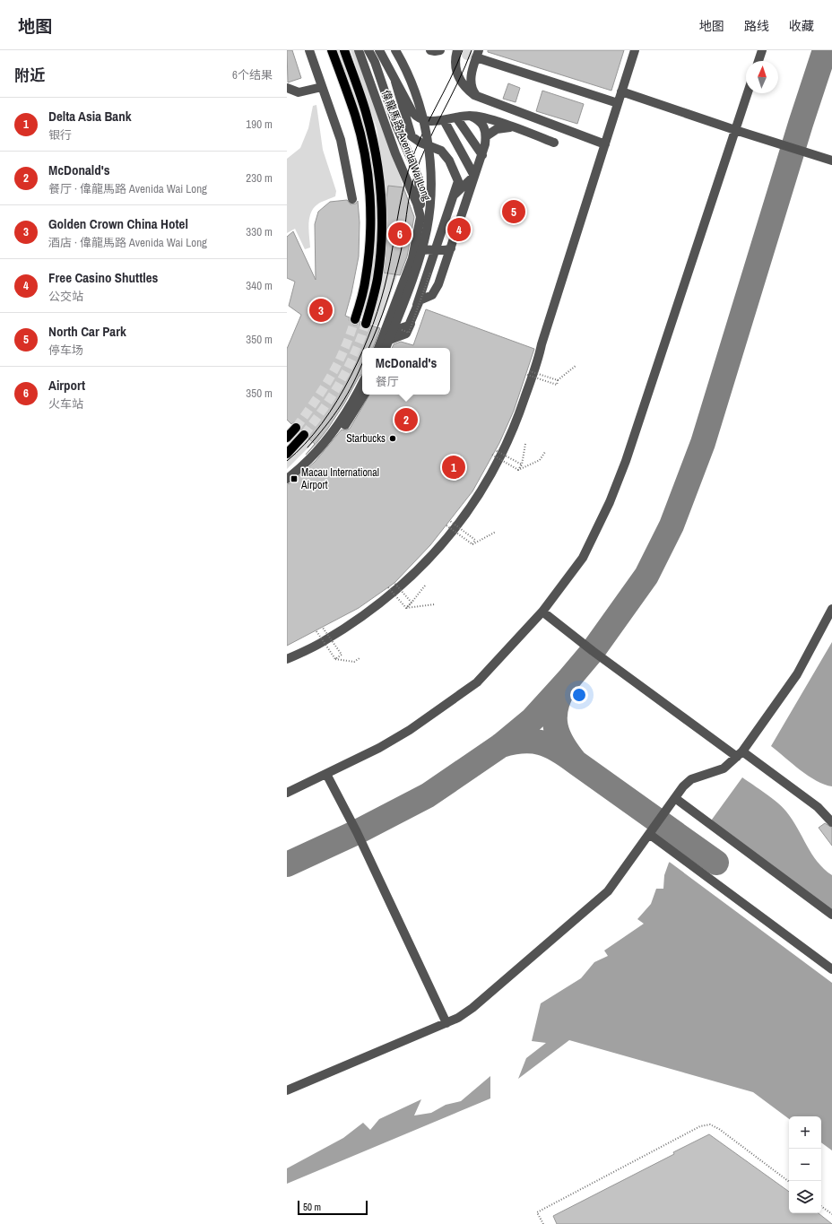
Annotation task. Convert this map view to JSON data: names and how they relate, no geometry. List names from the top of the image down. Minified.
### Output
{"streets":{"street":["偉龍馬路 Avenida Wai Long"]},"places":{"other":["Starbucks"],"transit":["Macau International Airport"]},"scale_bar":"50 m","north":"top","page":{"header":"地图","nav":["地图","路线","收藏"],"heading":["附近","6个结果"],"list":[{"mark":"1","name":"Delta Asia Bank","note":"银行","value":"190 m"},{"mark":"2","name":"McDonald's","note":"餐厅 · 偉龍馬路 Avenida Wai Long","value":"230 m"},{"mark":"3","name":"Golden Crown China Hotel","note":"酒店 · 偉龍馬路 Avenida Wai Long","value":"330 m"},{"mark":"4","name":"Free Casino Shuttles","note":"公交站","value":"340 m"},{"mark":"5","name":"North Car Park","note":"停车场","value":"350 m"},{"mark":"6","name":"Airport","note":"火车站","value":"350 m"}],"pins":["5","4","6","3","2","1"],"popup":["McDonald's","餐厅"],"map_buttons":["+","−"],"scale":"50 m"}}
